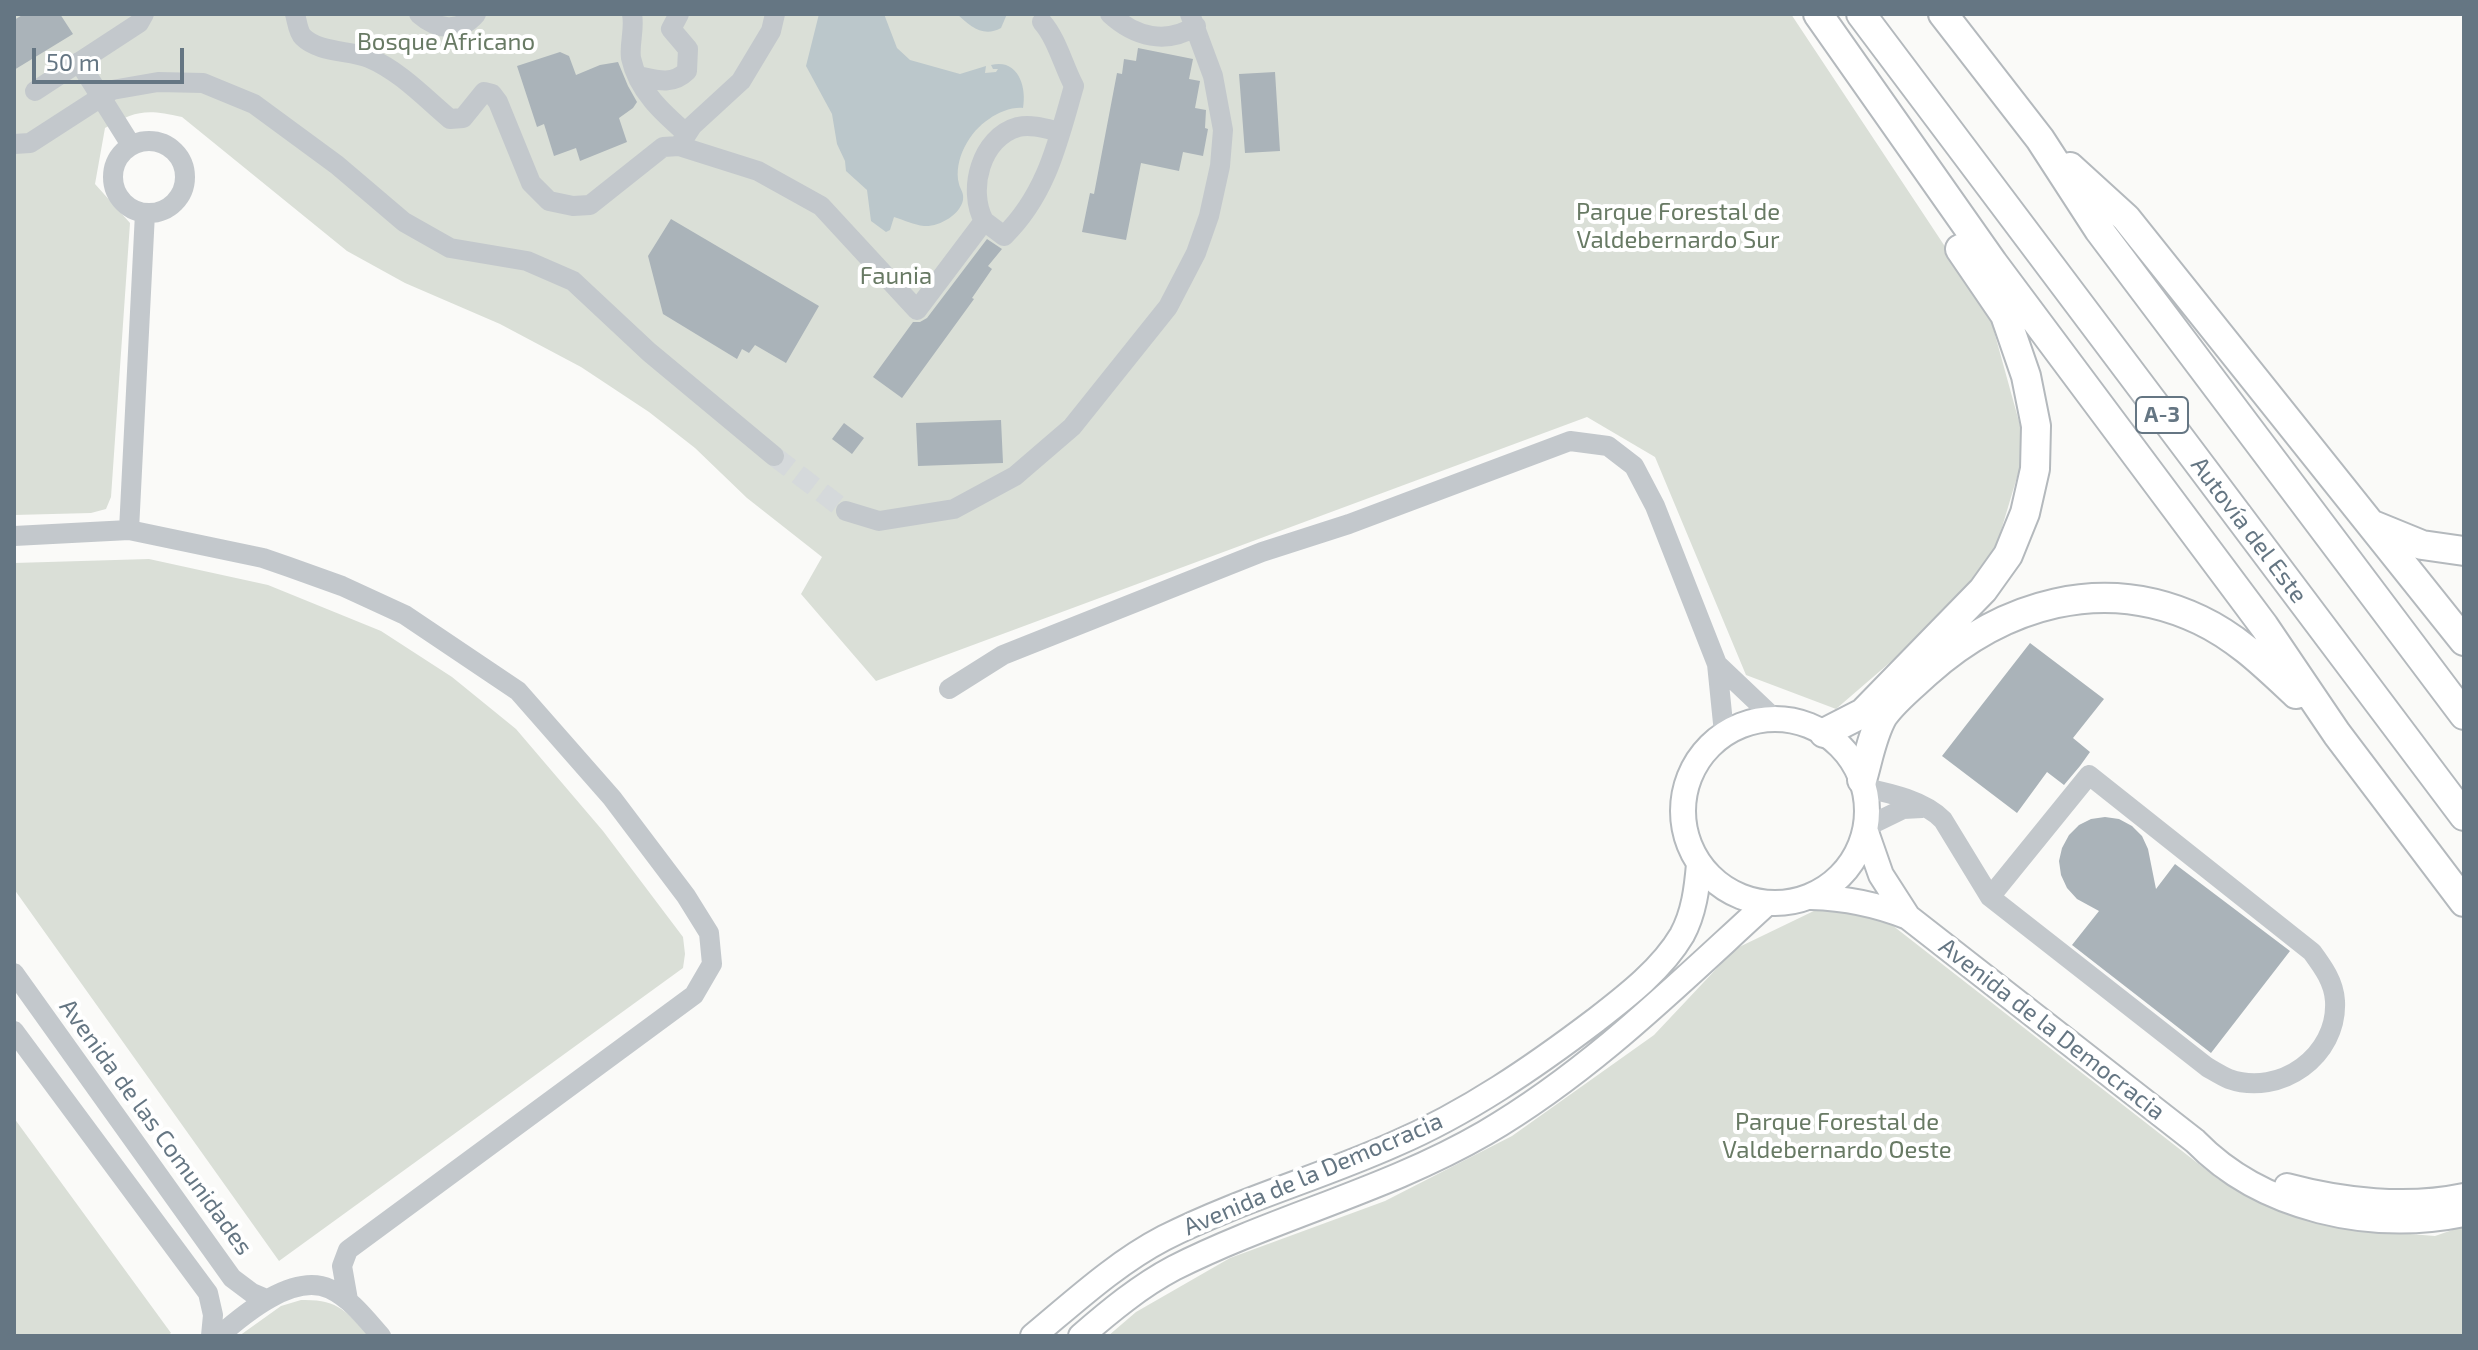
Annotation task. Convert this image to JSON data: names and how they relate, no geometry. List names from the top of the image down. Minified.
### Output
{"streets":{"highway":["A-3","Autovía del Este"],"main road":["Avenida de la Democracia"],"street":["Avenida de las Comunidades"]},"parks":["Bosque Africano","Parque Forestal de Valdebernardo Sur","Faunia","Parque Forestal de Valdebernardo Oeste"],"scale_bar":"50 m"}
